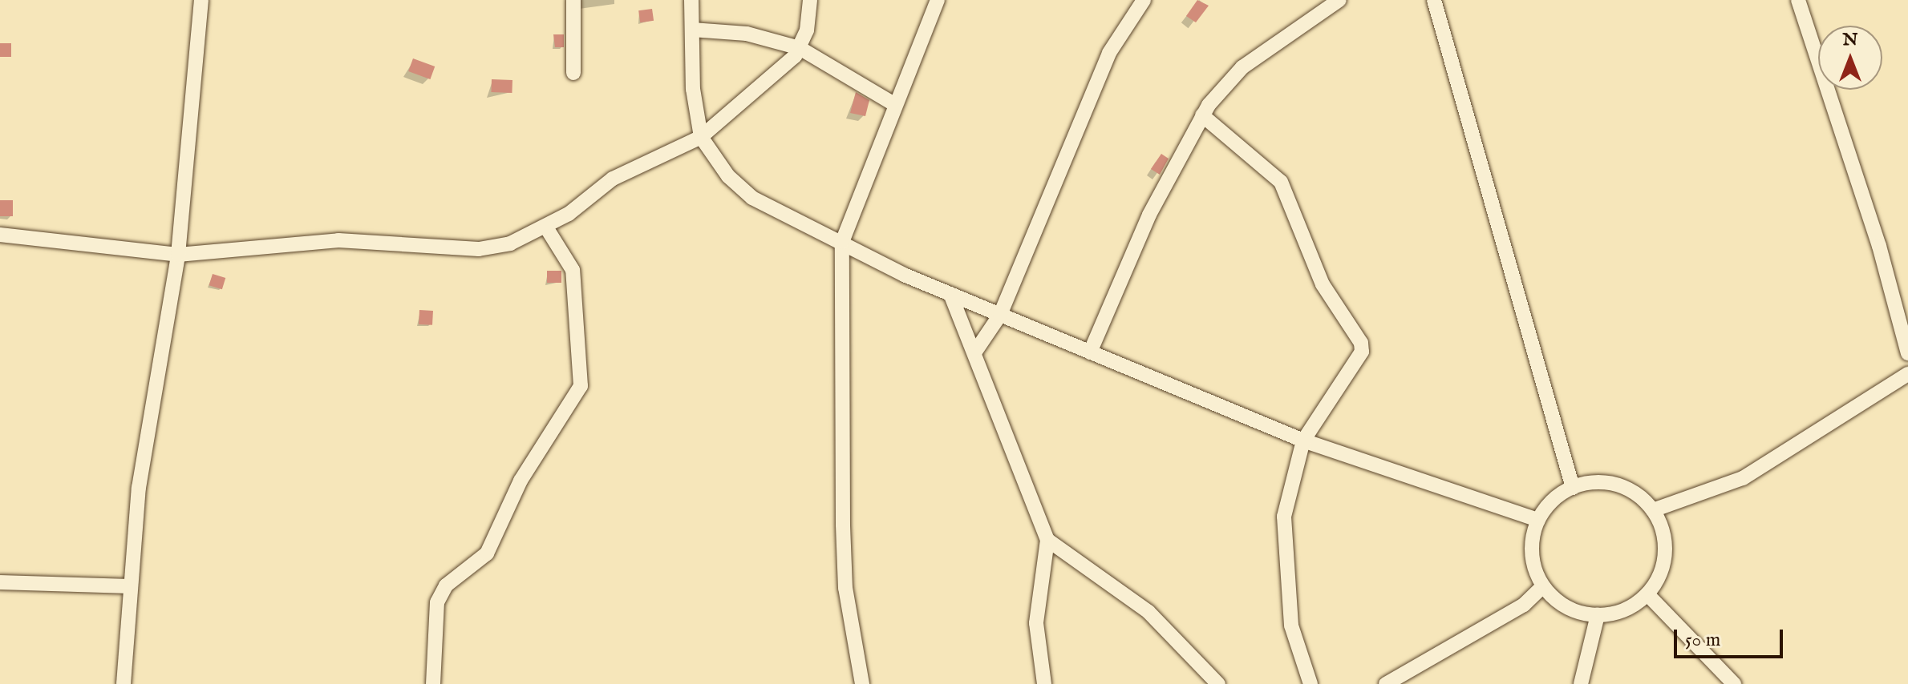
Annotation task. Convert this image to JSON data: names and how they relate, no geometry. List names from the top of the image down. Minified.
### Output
{"scale_bar":"50 m","north":"top"}
